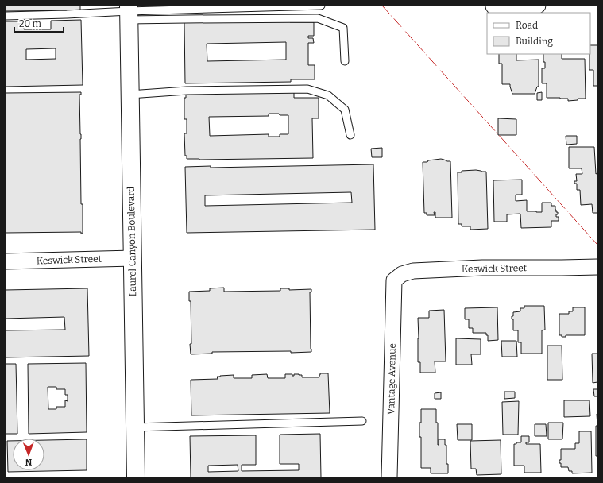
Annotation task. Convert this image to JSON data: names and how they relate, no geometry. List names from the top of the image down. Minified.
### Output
{"streets":{"main road":["Laurel Canyon Boulevard"],"street":["Keswick Street","Vantage Avenue"]},"crossings":[["Laurel Canyon Boulevard","Keswick Street"],["Keswick Street","Vantage Avenue"]],"legend":["Road","Building"],"scale_bar":"20 m","north":"bottom"}
